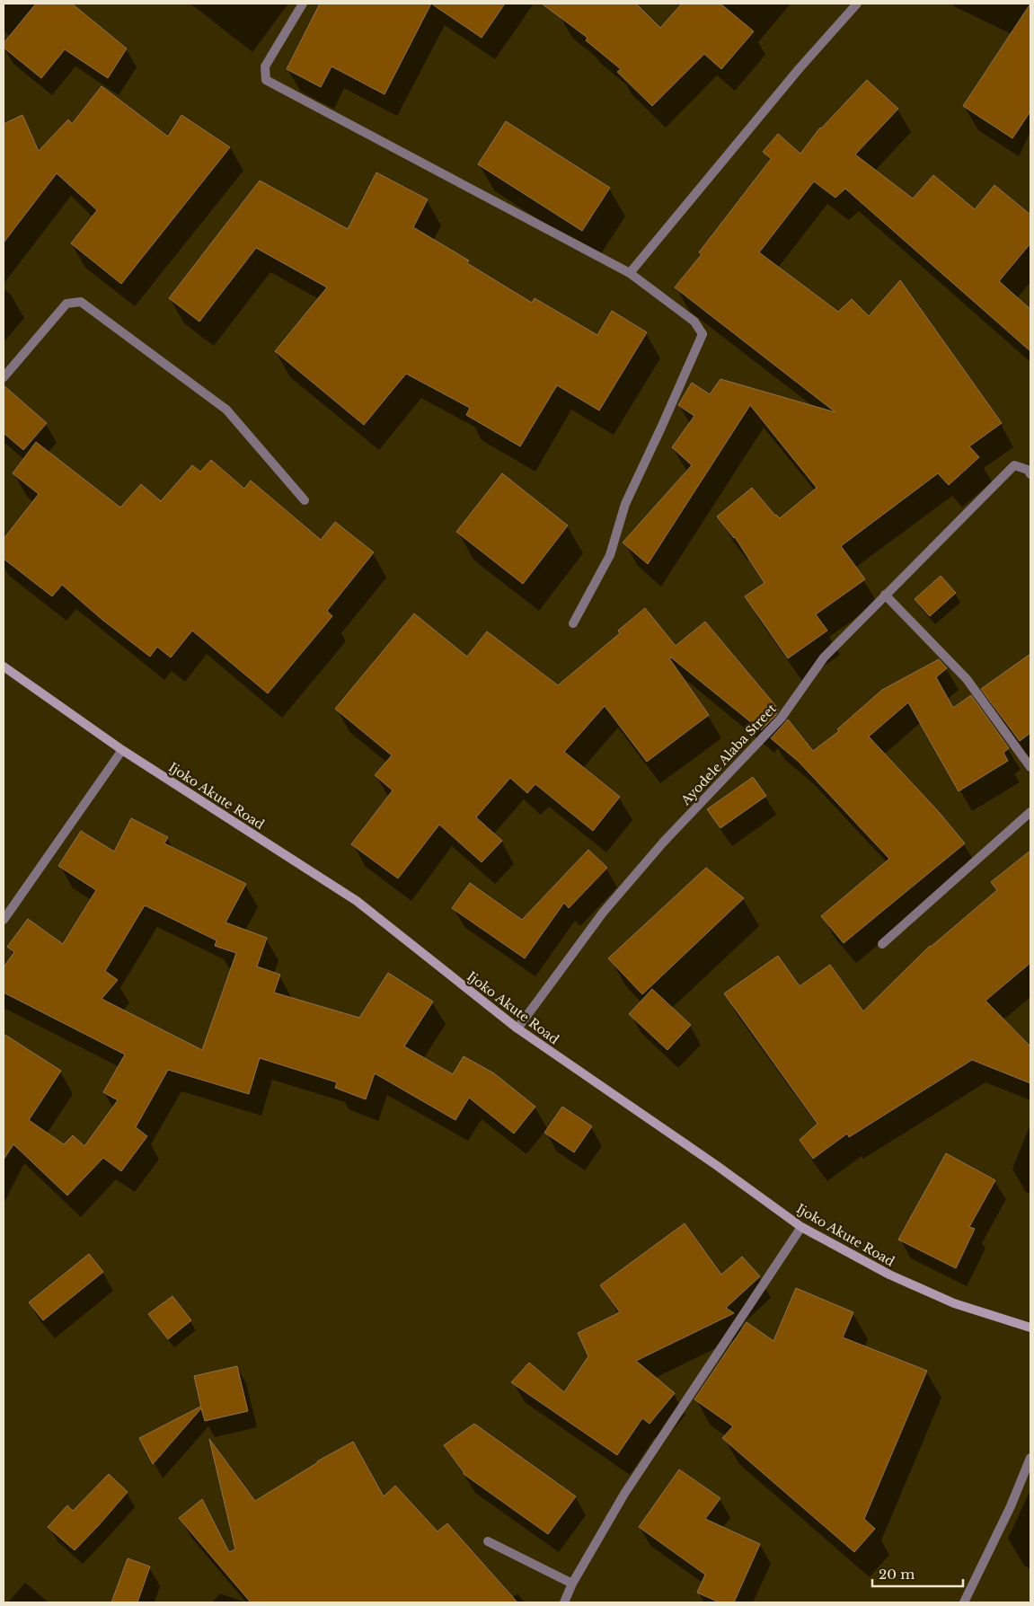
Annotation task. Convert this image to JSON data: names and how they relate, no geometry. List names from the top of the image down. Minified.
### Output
{"streets":{"main road":["Ijoko Akute Road"],"street":["Ayodele Alaba Street"]},"crossings":[["Ayodele Alaba Street","Ijoko Akute Road"]],"scale_bar":"20 m"}
